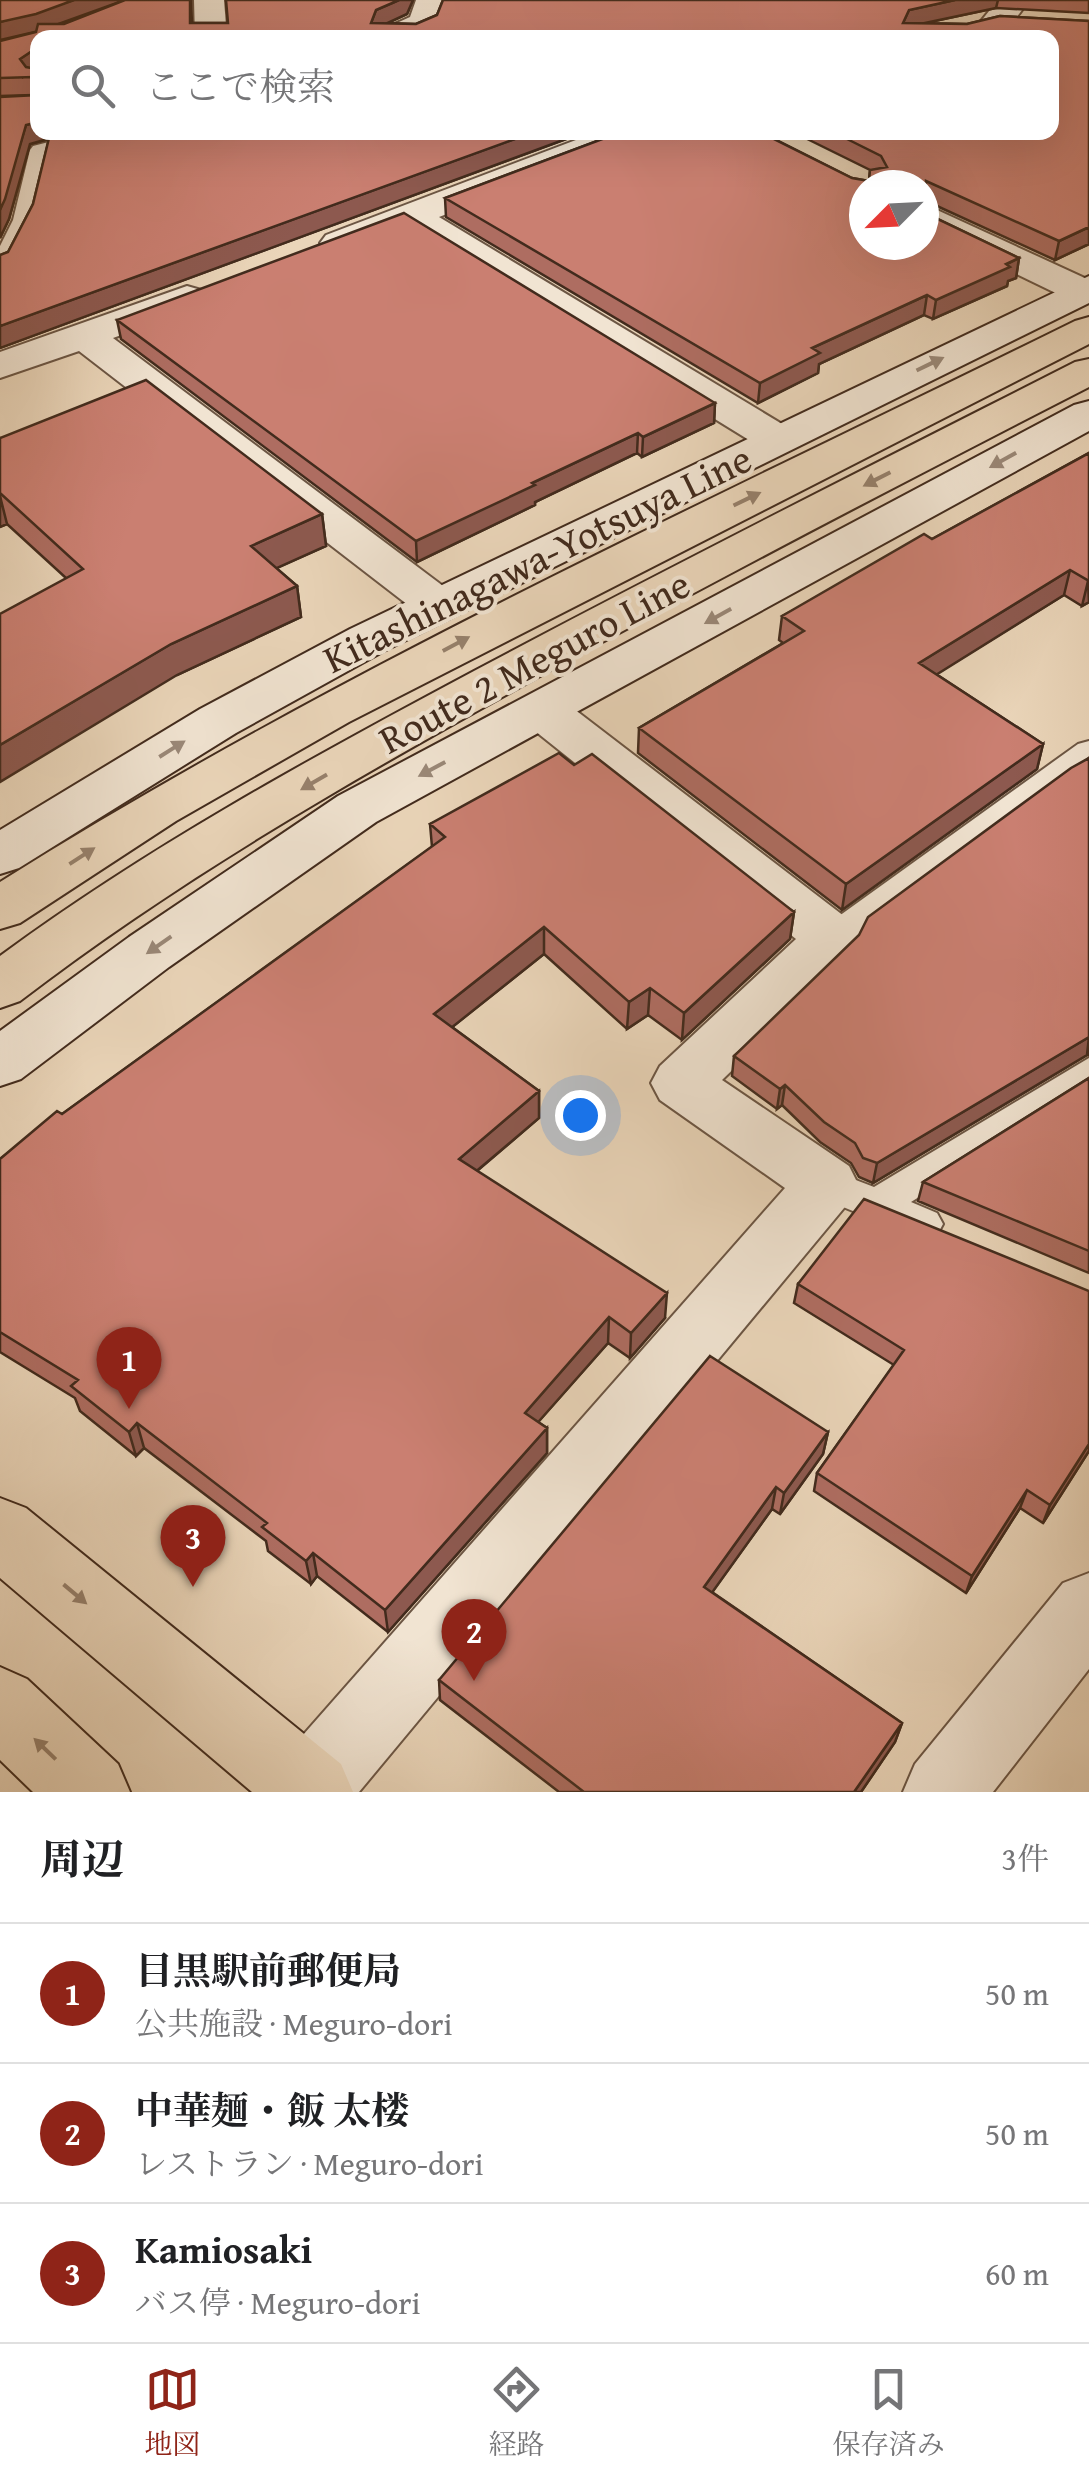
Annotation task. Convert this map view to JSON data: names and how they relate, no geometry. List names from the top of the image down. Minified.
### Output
{"streets":{"main road":["Route 2 Meguro Line"],"street":["Kitashinagawa-Yotsuya Line"]},"crossings":[["Kitashinagawa-Yotsuya Line","Route 2 Meguro Line"]],"north":"bottom left","page":{"search":"ここで検索","pins":["1","3","2"],"heading":["周辺","3件"],"list":[{"mark":"1","name":"目黒駅前郵便局","note":"公共施設 · Meguro-dori","value":"50 m"},{"mark":"2","name":"中華麺・飯 太楼","note":"レストラン · Meguro-dori","value":"50 m"},{"mark":"3","name":"Kamiosaki","note":"バス停 · Meguro-dori","value":"60 m"}],"nav":["地図","経路","保存済み"]}}
